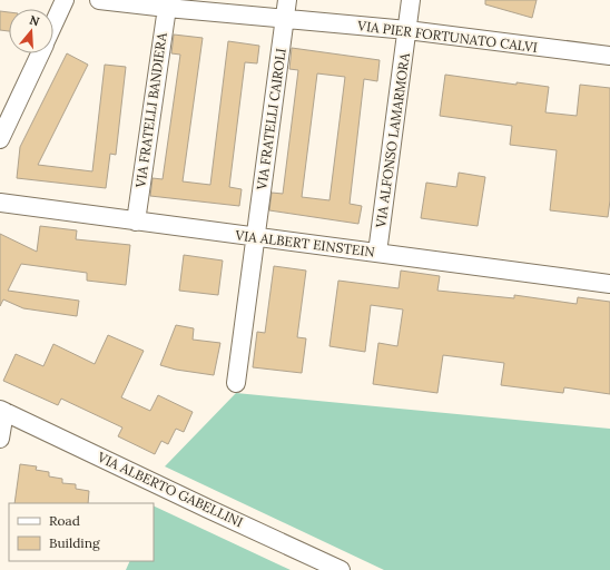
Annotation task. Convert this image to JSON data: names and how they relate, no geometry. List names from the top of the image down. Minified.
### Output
{"streets":{"street":["VIA PIER FORTUNATO CALVI","VIA FRATELLI BANDIERA","VIA FRATELLI CAIROLI","VIA ALFONSO LAMARMORA","VIA ALBERT EINSTEIN","VIA ALBERTO GABELLINI"]},"crossings":[["VIA PIER FORTUNATO CALVI","VIA FRATELLI BANDIERA"],["VIA PIER FORTUNATO CALVI","VIA FRATELLI CAIROLI"],["VIA PIER FORTUNATO CALVI","VIA ALFONSO LAMARMORA"],["VIA FRATELLI BANDIERA","VIA ALBERT EINSTEIN"],["VIA FRATELLI CAIROLI","VIA ALBERT EINSTEIN"],["VIA ALFONSO LAMARMORA","VIA ALBERT EINSTEIN"]],"legend":["Road","Building"],"north":"top"}
